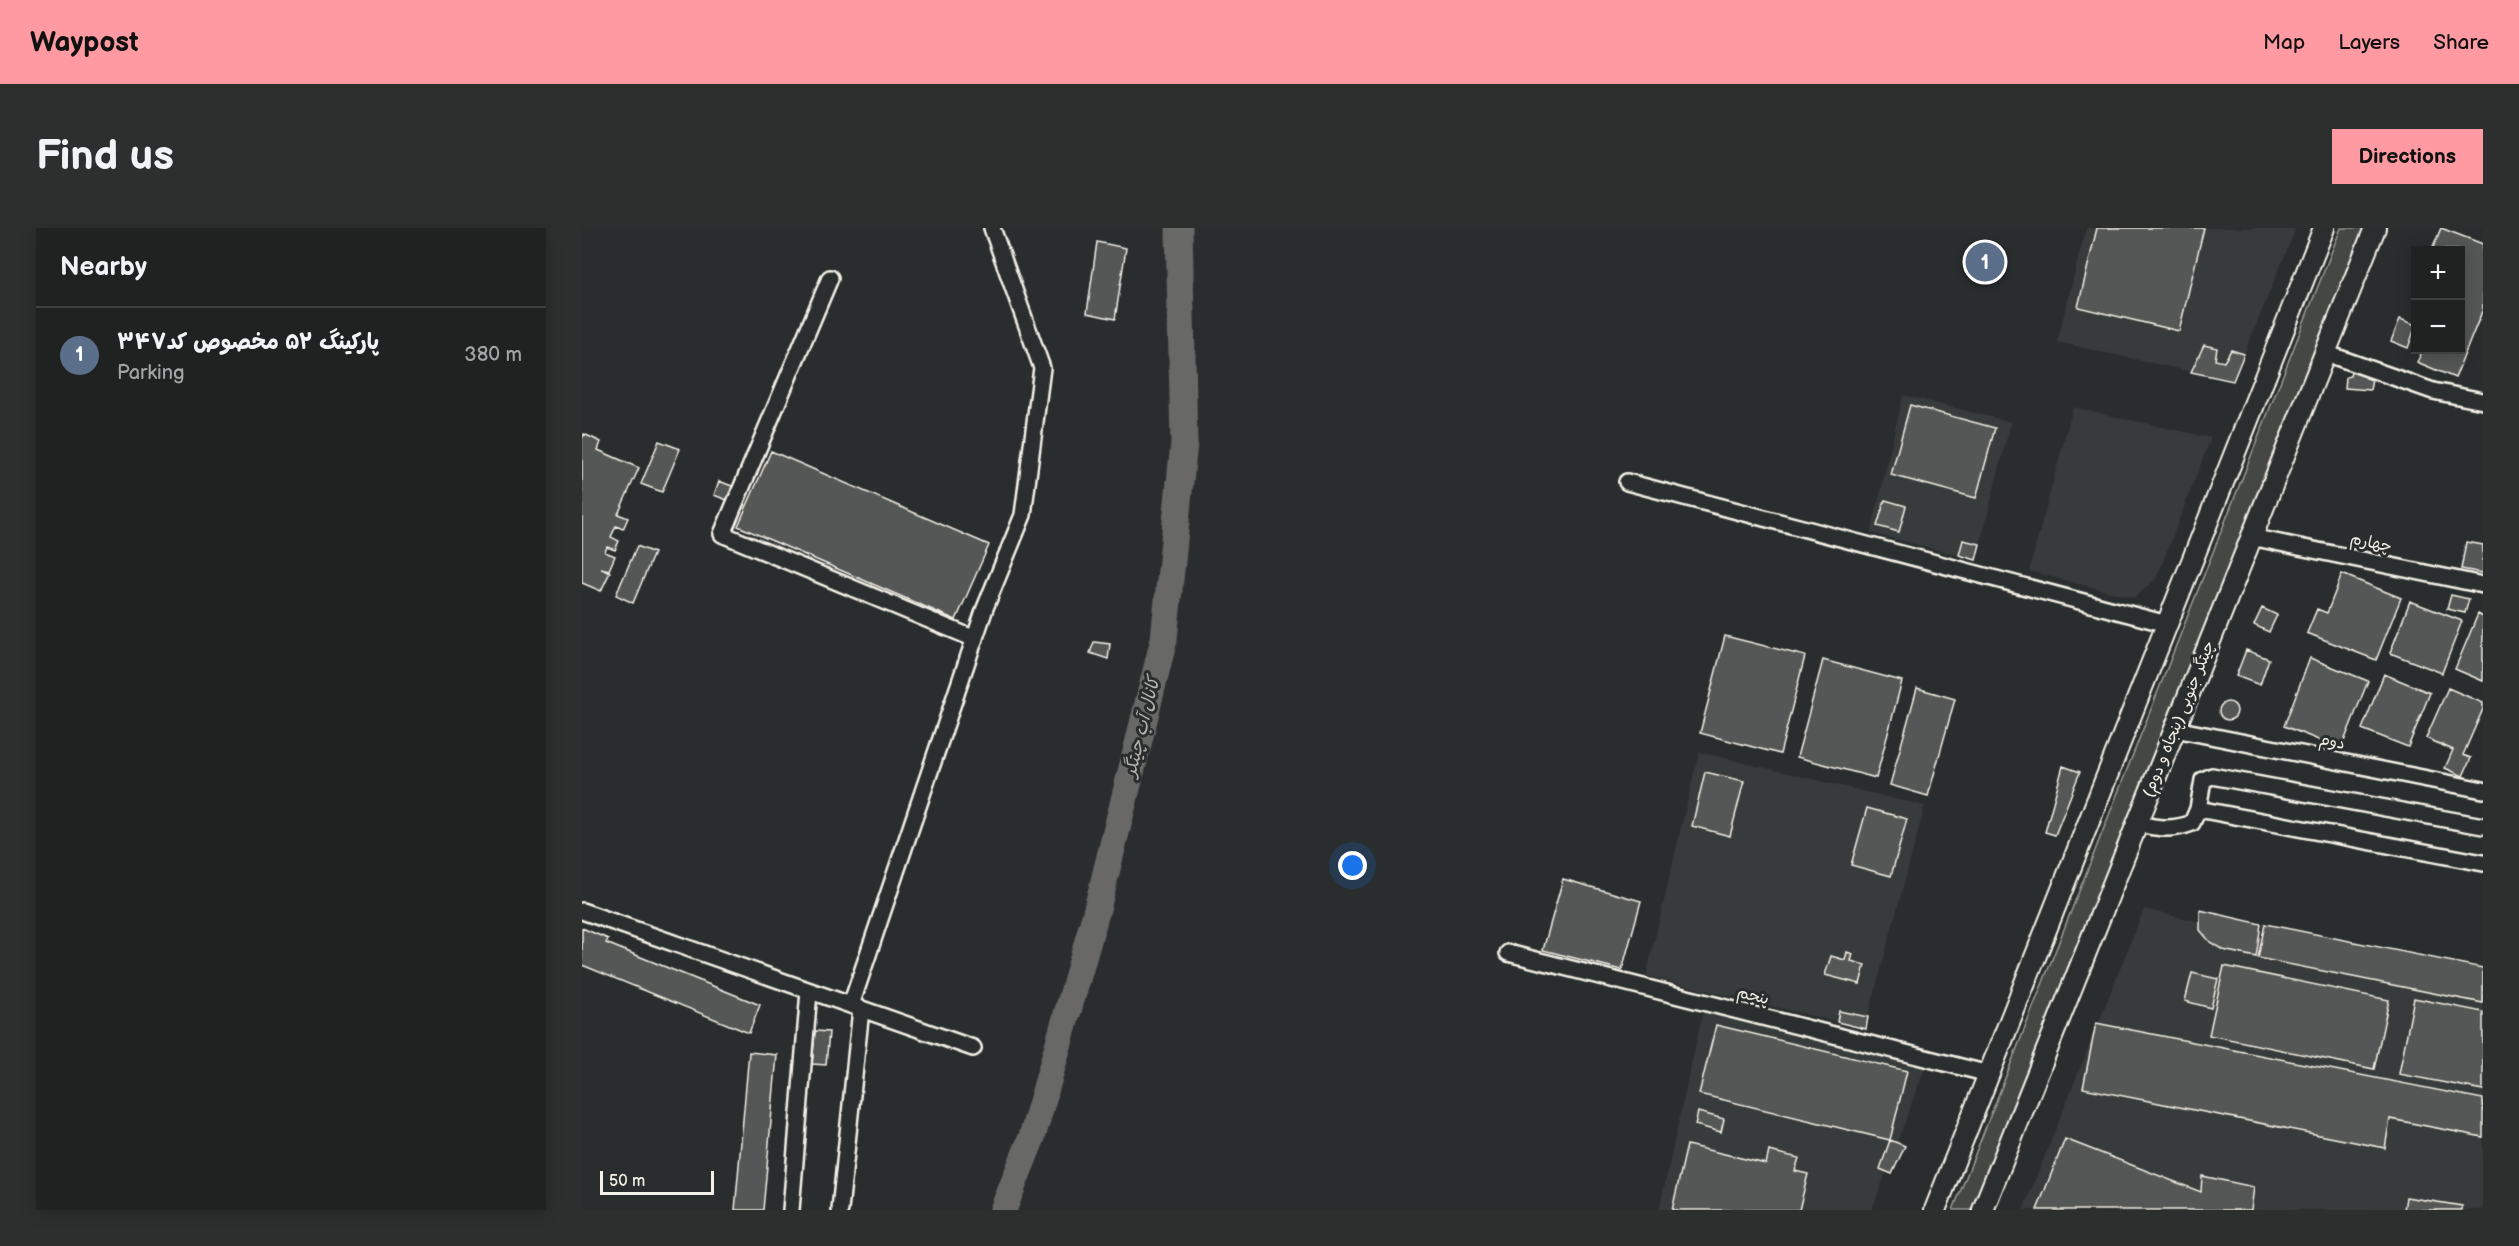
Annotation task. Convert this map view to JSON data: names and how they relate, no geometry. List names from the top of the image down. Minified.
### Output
{"streets":{"main road":["چیتگر جنوبی (پنجاه و دوم)"],"lane":["چهارم","دوم","پنجم"]},"crossings":[["چهارم","چیتگر جنوبی (پنجاه و دوم)"],["چیتگر جنوبی (پنجاه و دوم)","دوم"]],"water":["کانال آب چیتگر"],"scale_bar":"50 m","page":{"header":"Waypost","nav":["Map","Layers","Share"],"buttons":"Directions","title":"Find us","heading":"Nearby","pins":"1","map_buttons":["+","−"],"list":[{"mark":"1","name":"پارکینگ ۵۲ مخصوص کد۳۴۷","note":"Parking","value":"380 m"}],"scale":"50 m"}}
